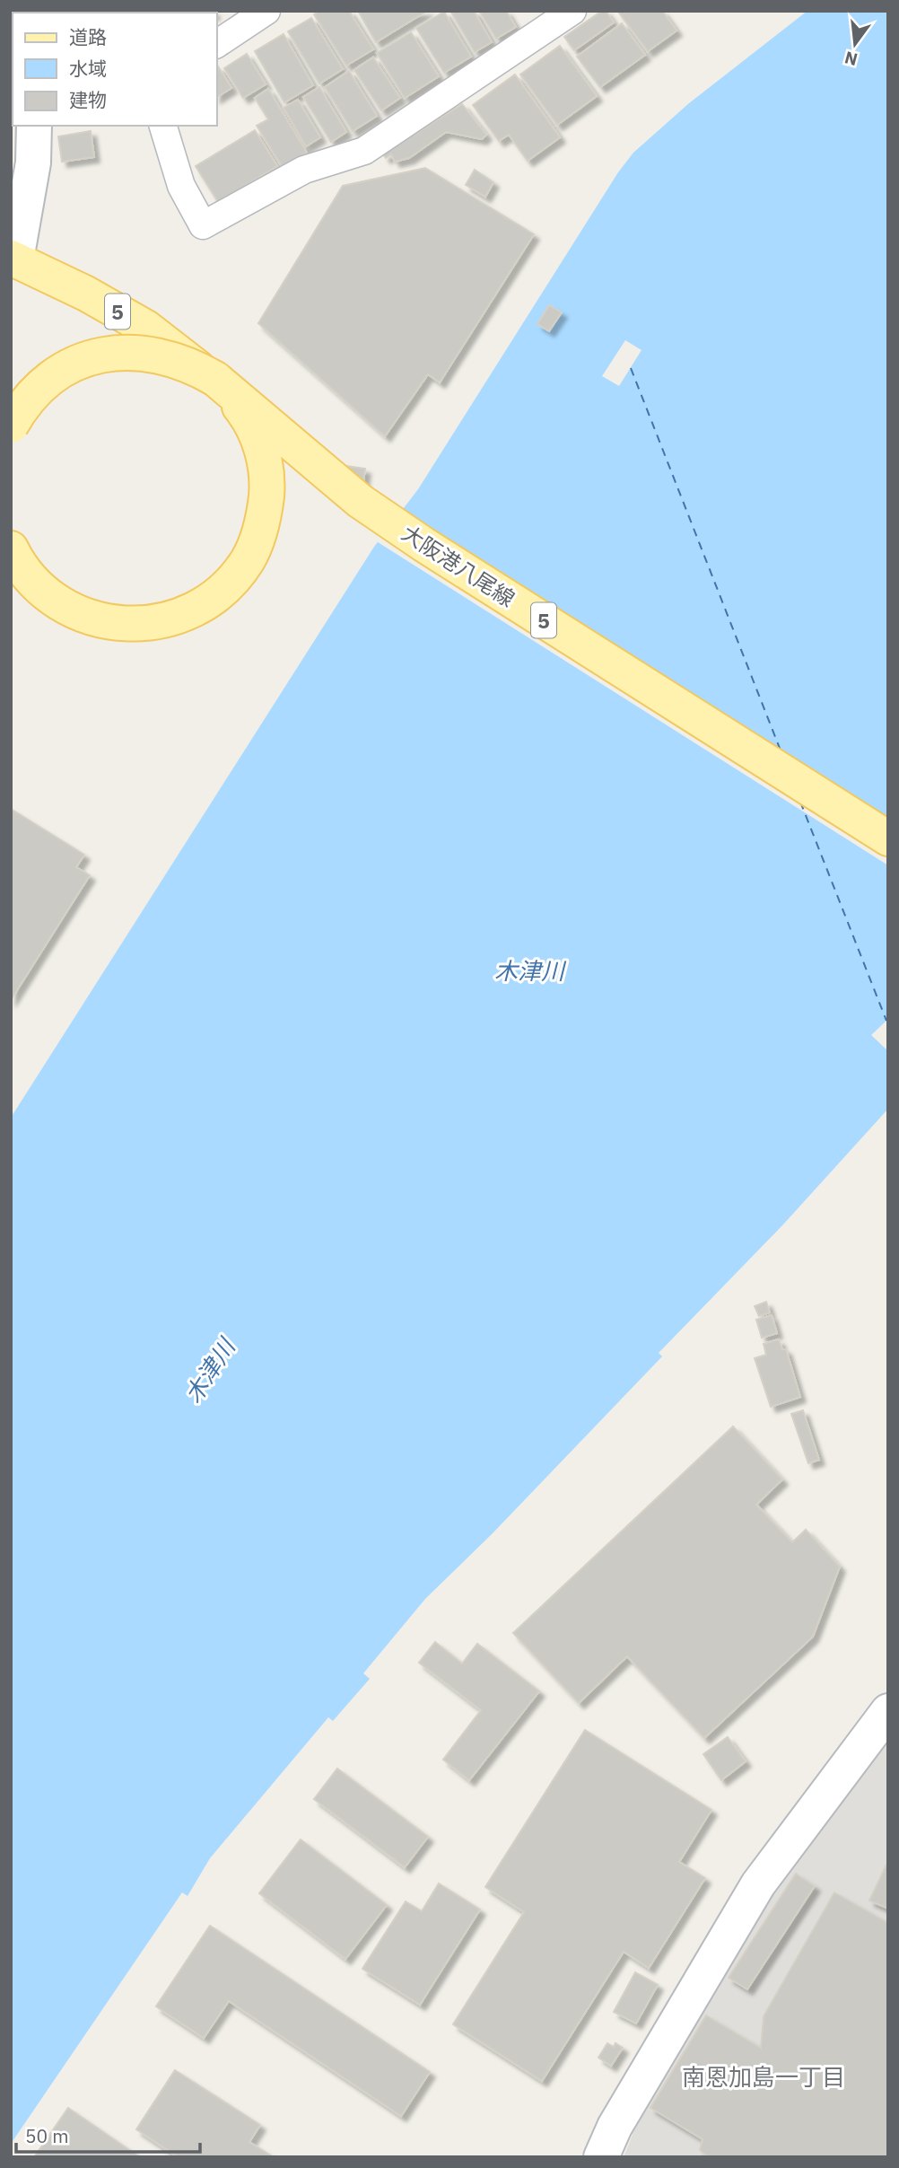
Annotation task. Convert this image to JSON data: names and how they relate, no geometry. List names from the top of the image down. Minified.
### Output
{"streets":{"main road":["5","大阪港八尾線"]},"districts":["南恩加島一丁目"],"water":["木津川"],"legend":["道路","水域","建物"],"scale_bar":"50 m","north":"bottom"}
